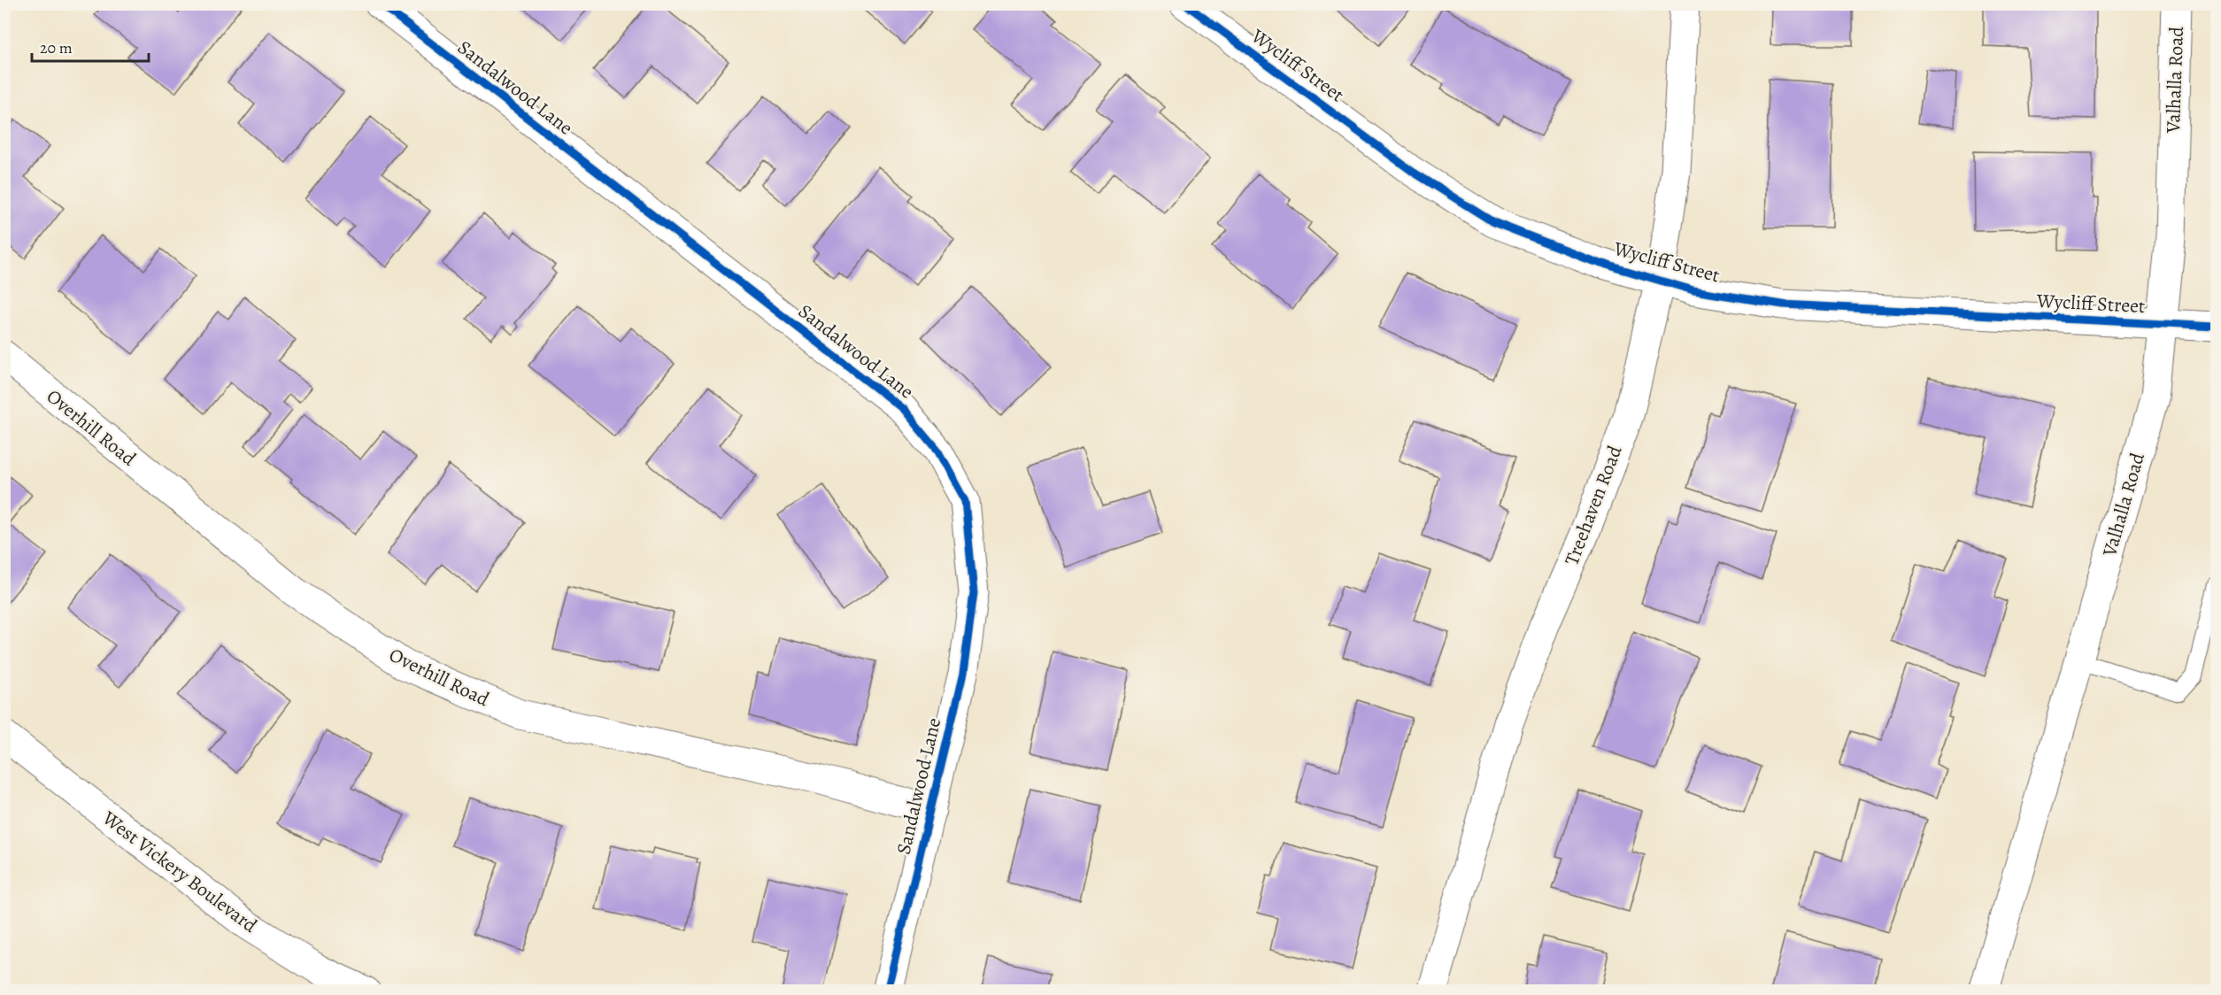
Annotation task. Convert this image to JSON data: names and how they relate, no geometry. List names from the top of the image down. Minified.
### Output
{"streets":{"street":["Wycliff Street","Valhalla Road","Sandalwood Lane","Overhill Road","Treehaven Road","West Vickery Boulevard"]},"crossings":[["Wycliff Street","Valhalla Road"],["Wycliff Street","Treehaven Road"],["Sandalwood Lane","Overhill Road"]],"scale_bar":"20 m"}
